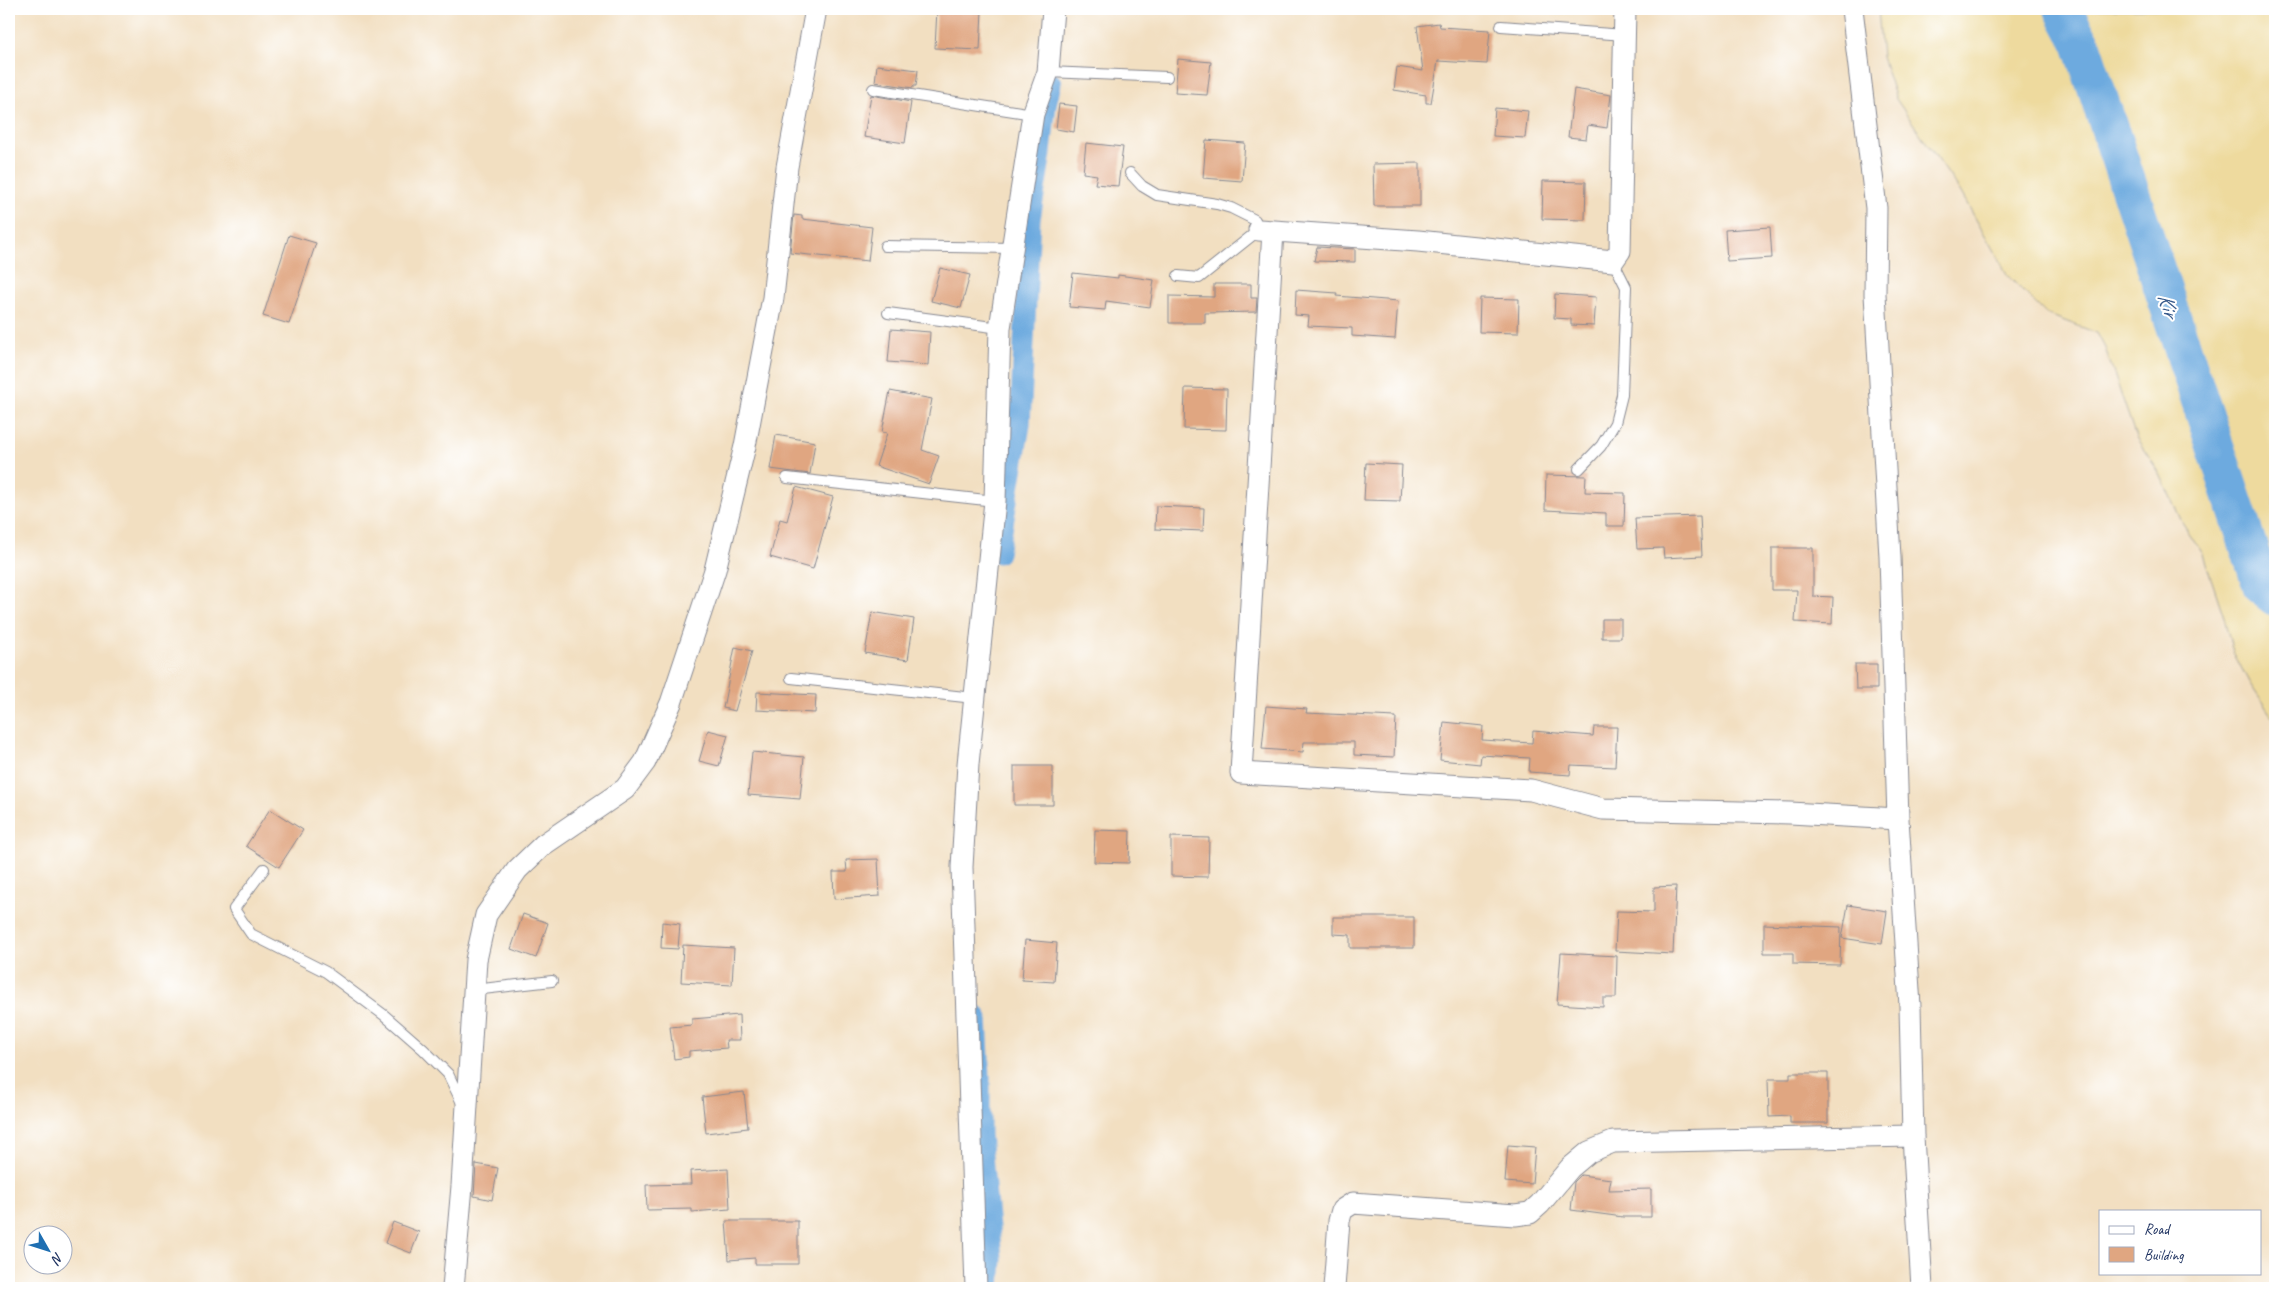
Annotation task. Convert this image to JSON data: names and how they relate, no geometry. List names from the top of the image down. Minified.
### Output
{"water":["Kir"],"legend":["Road","Building"],"north":"bottom right"}
